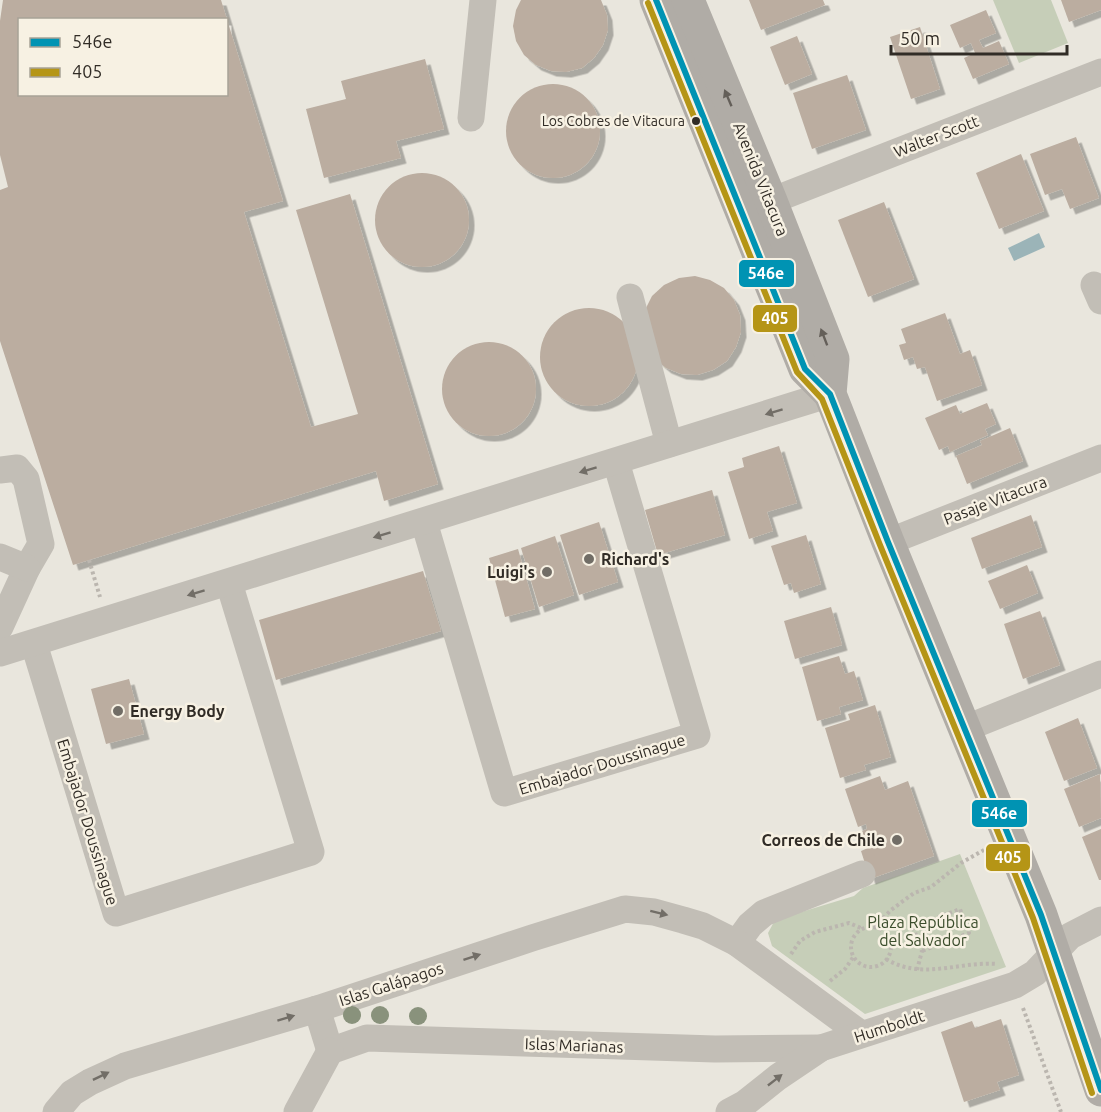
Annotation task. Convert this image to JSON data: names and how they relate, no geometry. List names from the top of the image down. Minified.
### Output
{"streets":{"main road":["Avenida Vitacura"],"street":["Walter Scott","Pasaje Vitacura","Embajador Doussinague","Islas Galápagos","Humboldt","Islas Marianas"]},"crossings":[["Walter Scott","Avenida Vitacura"],["Avenida Vitacura","Pasaje Vitacura"],["Avenida Vitacura","Humboldt"],["Islas Galápagos","Humboldt"],["Humboldt","Islas Marianas"]],"one_way":["Islas Galápagos"],"parks":["Plaza República del Salvador"],"places":["Los Cobres de Vitacura","Richard's","Luigi's","Energy Body","Correos de Chile"],"lines":["transit line 546e","transit line 405"],"legend":["546e","405"],"scale_bar":"50 m"}
